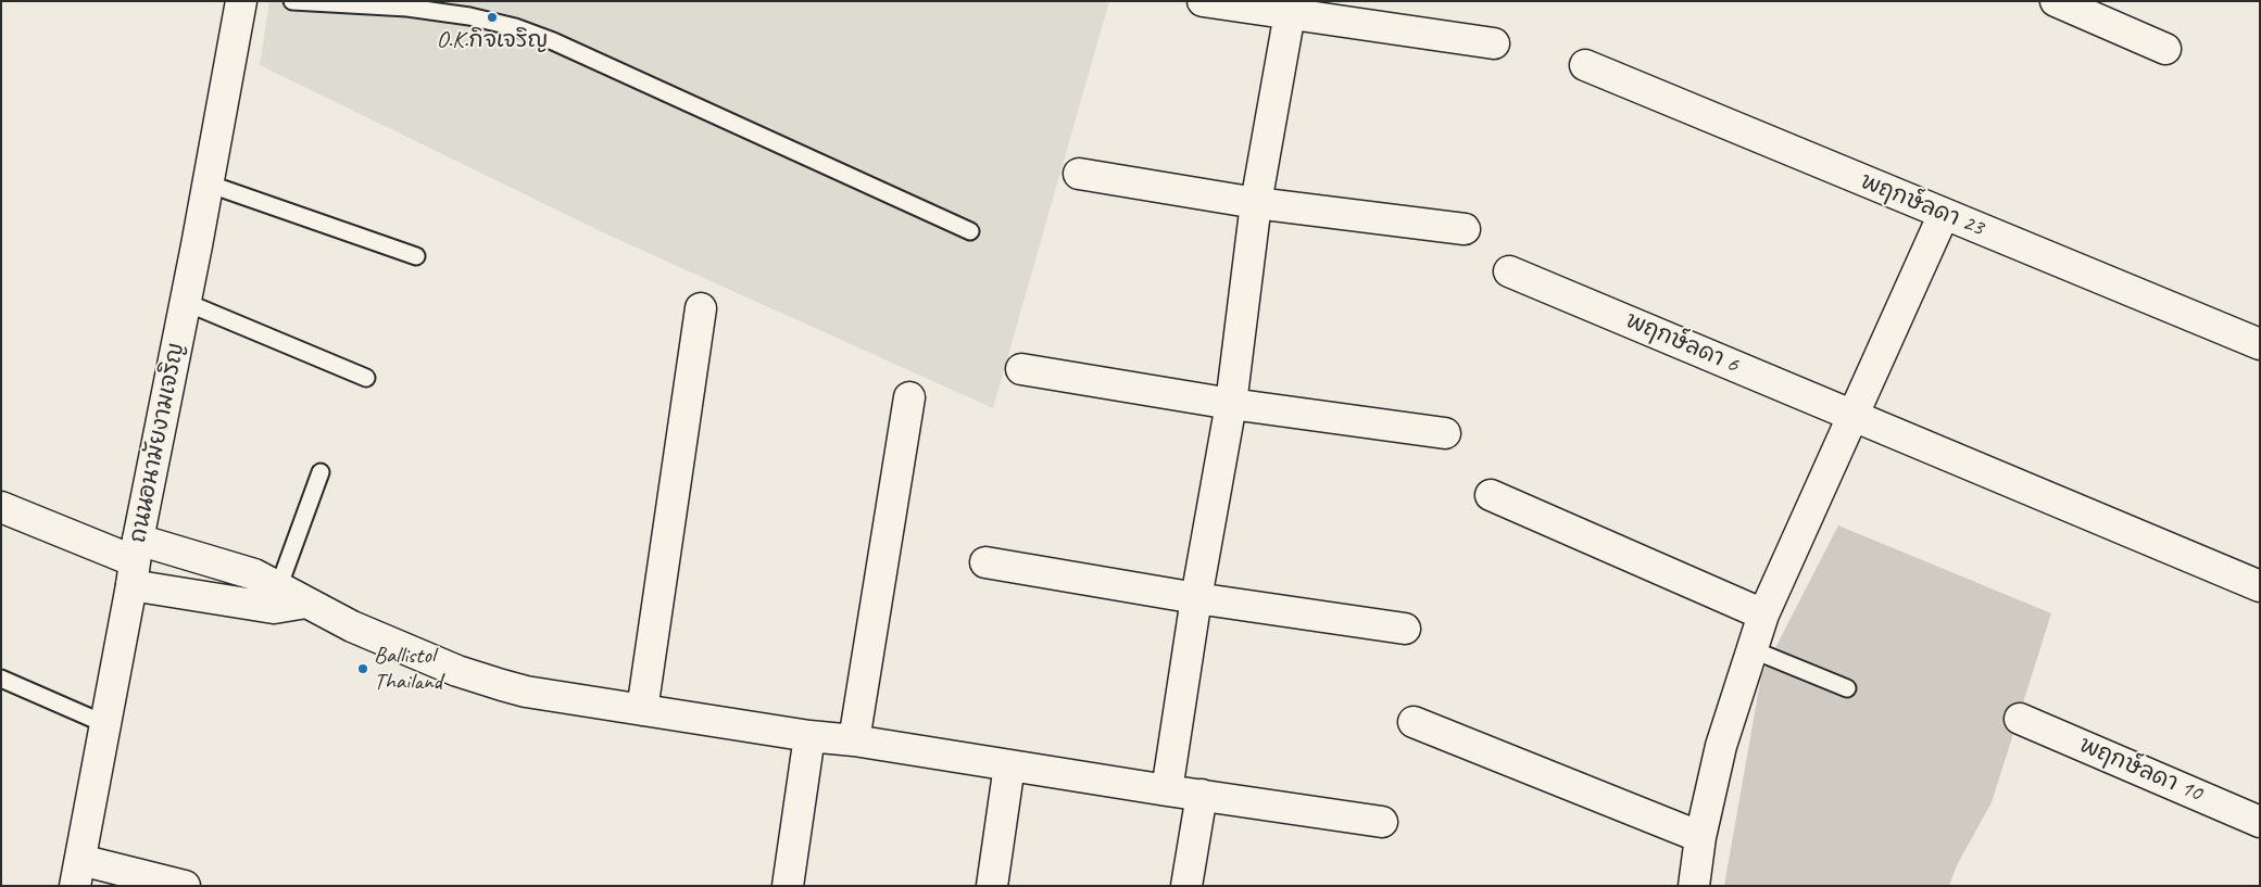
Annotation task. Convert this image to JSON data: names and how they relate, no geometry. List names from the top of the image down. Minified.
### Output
{"streets":{"street":["พฤกษ์ลดา 23","พฤกษ์ลดา 6","ถนนอนามัยงามเจริญ","พฤกษ์ลดา 10"]},"places":["O.K.กิจเจริญ","Ballistol Thailand"]}
